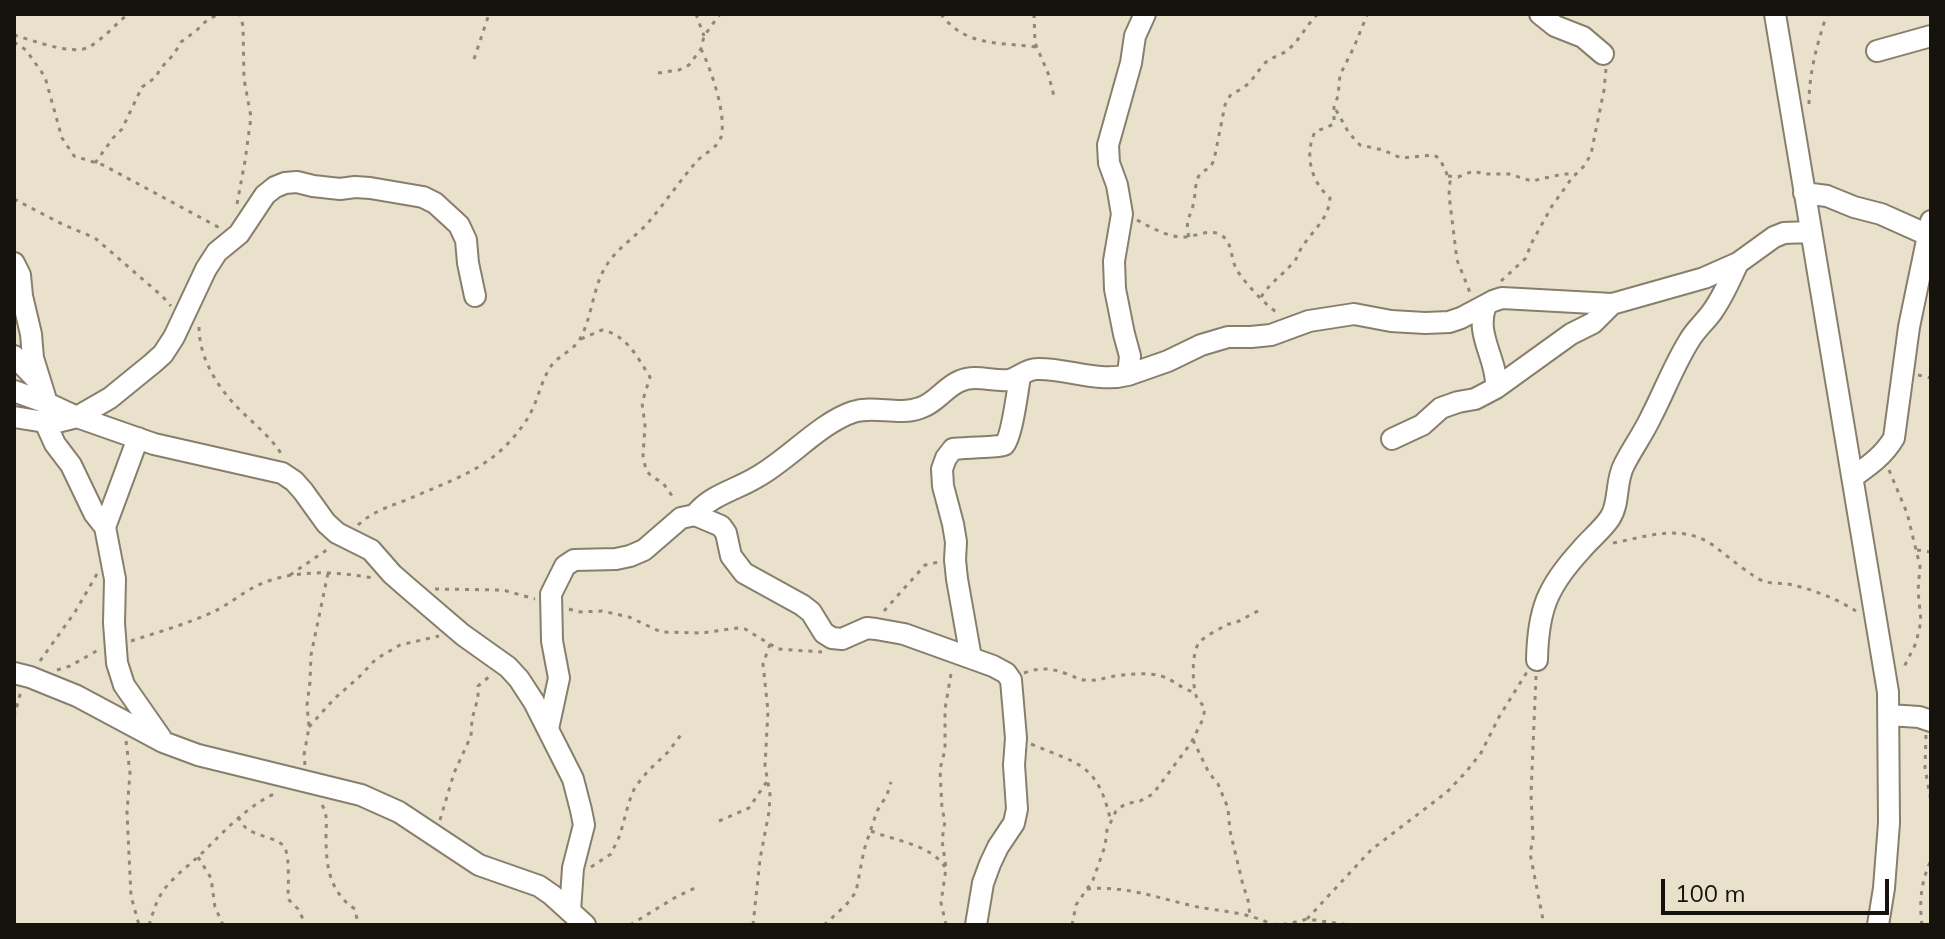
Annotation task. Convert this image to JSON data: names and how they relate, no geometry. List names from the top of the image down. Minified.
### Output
{"scale_bar":"100 m"}
